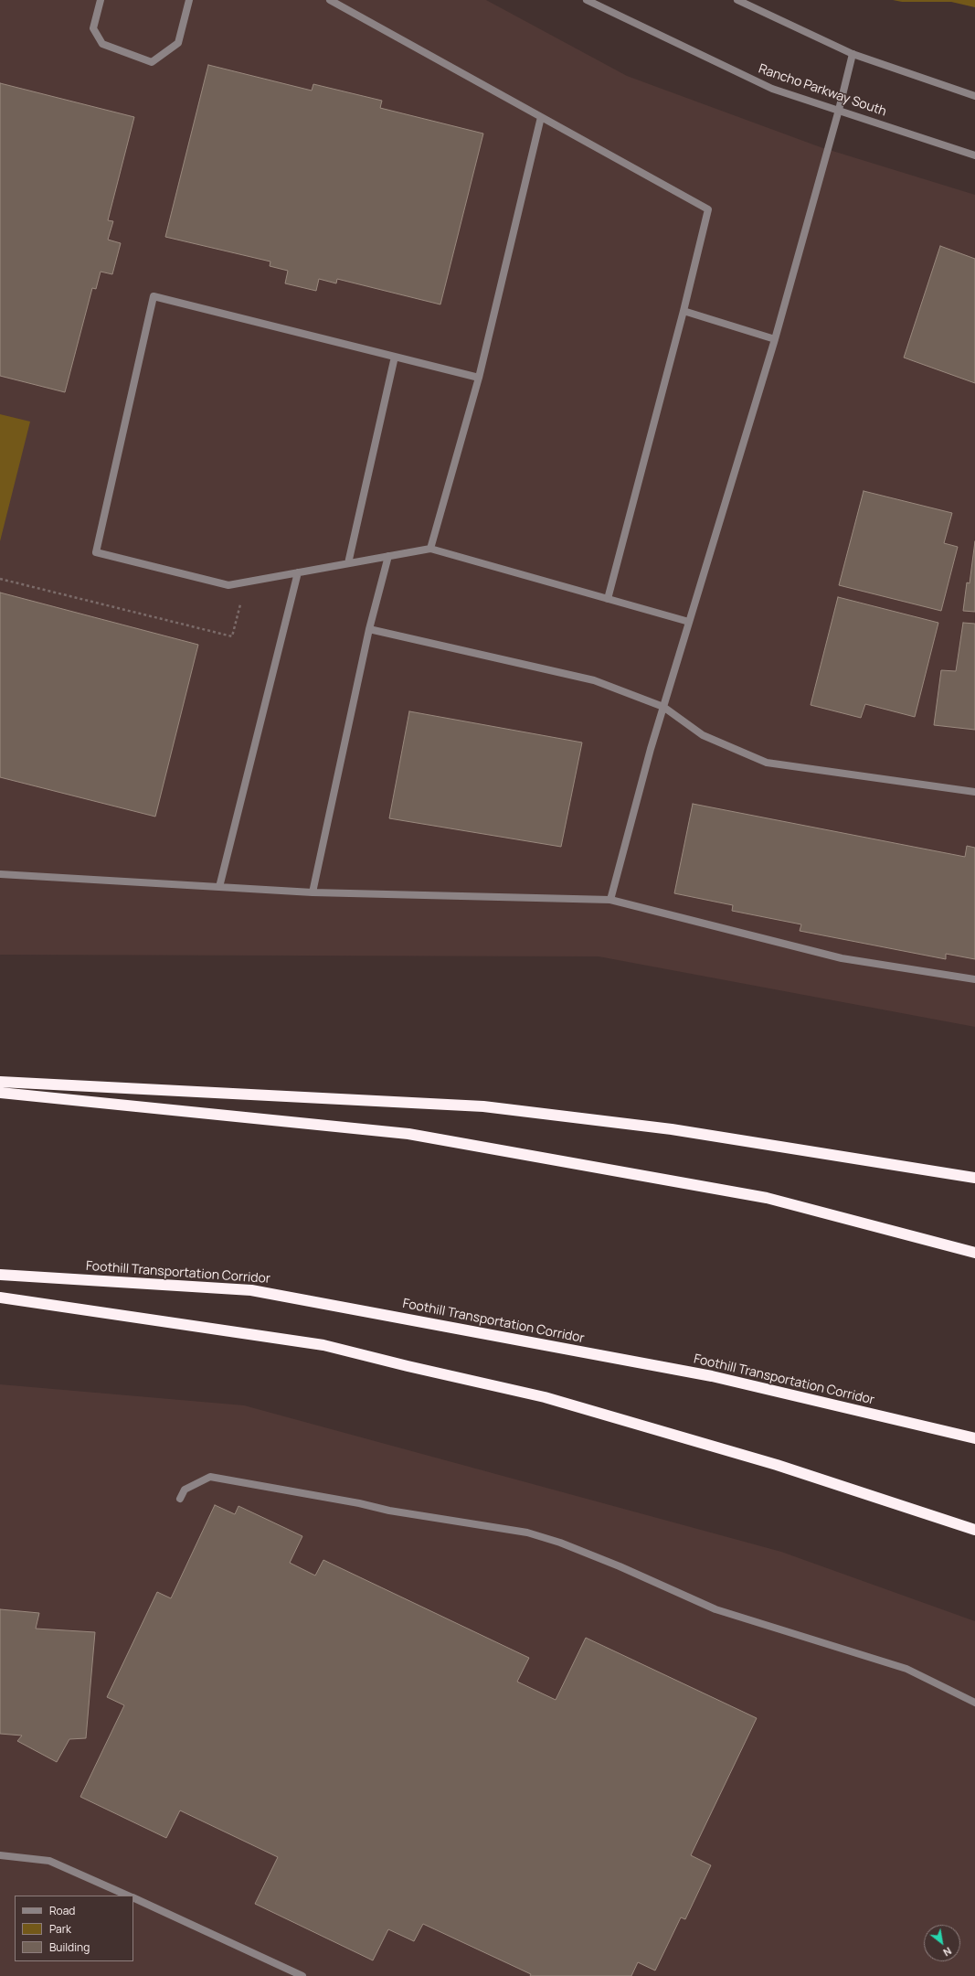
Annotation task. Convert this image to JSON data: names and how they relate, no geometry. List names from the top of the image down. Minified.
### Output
{"streets":{"highway":["Foothill Transportation Corridor"],"street":["Rancho Parkway South"]},"legend":["Road","Park","Building"],"north":"bottom right"}
